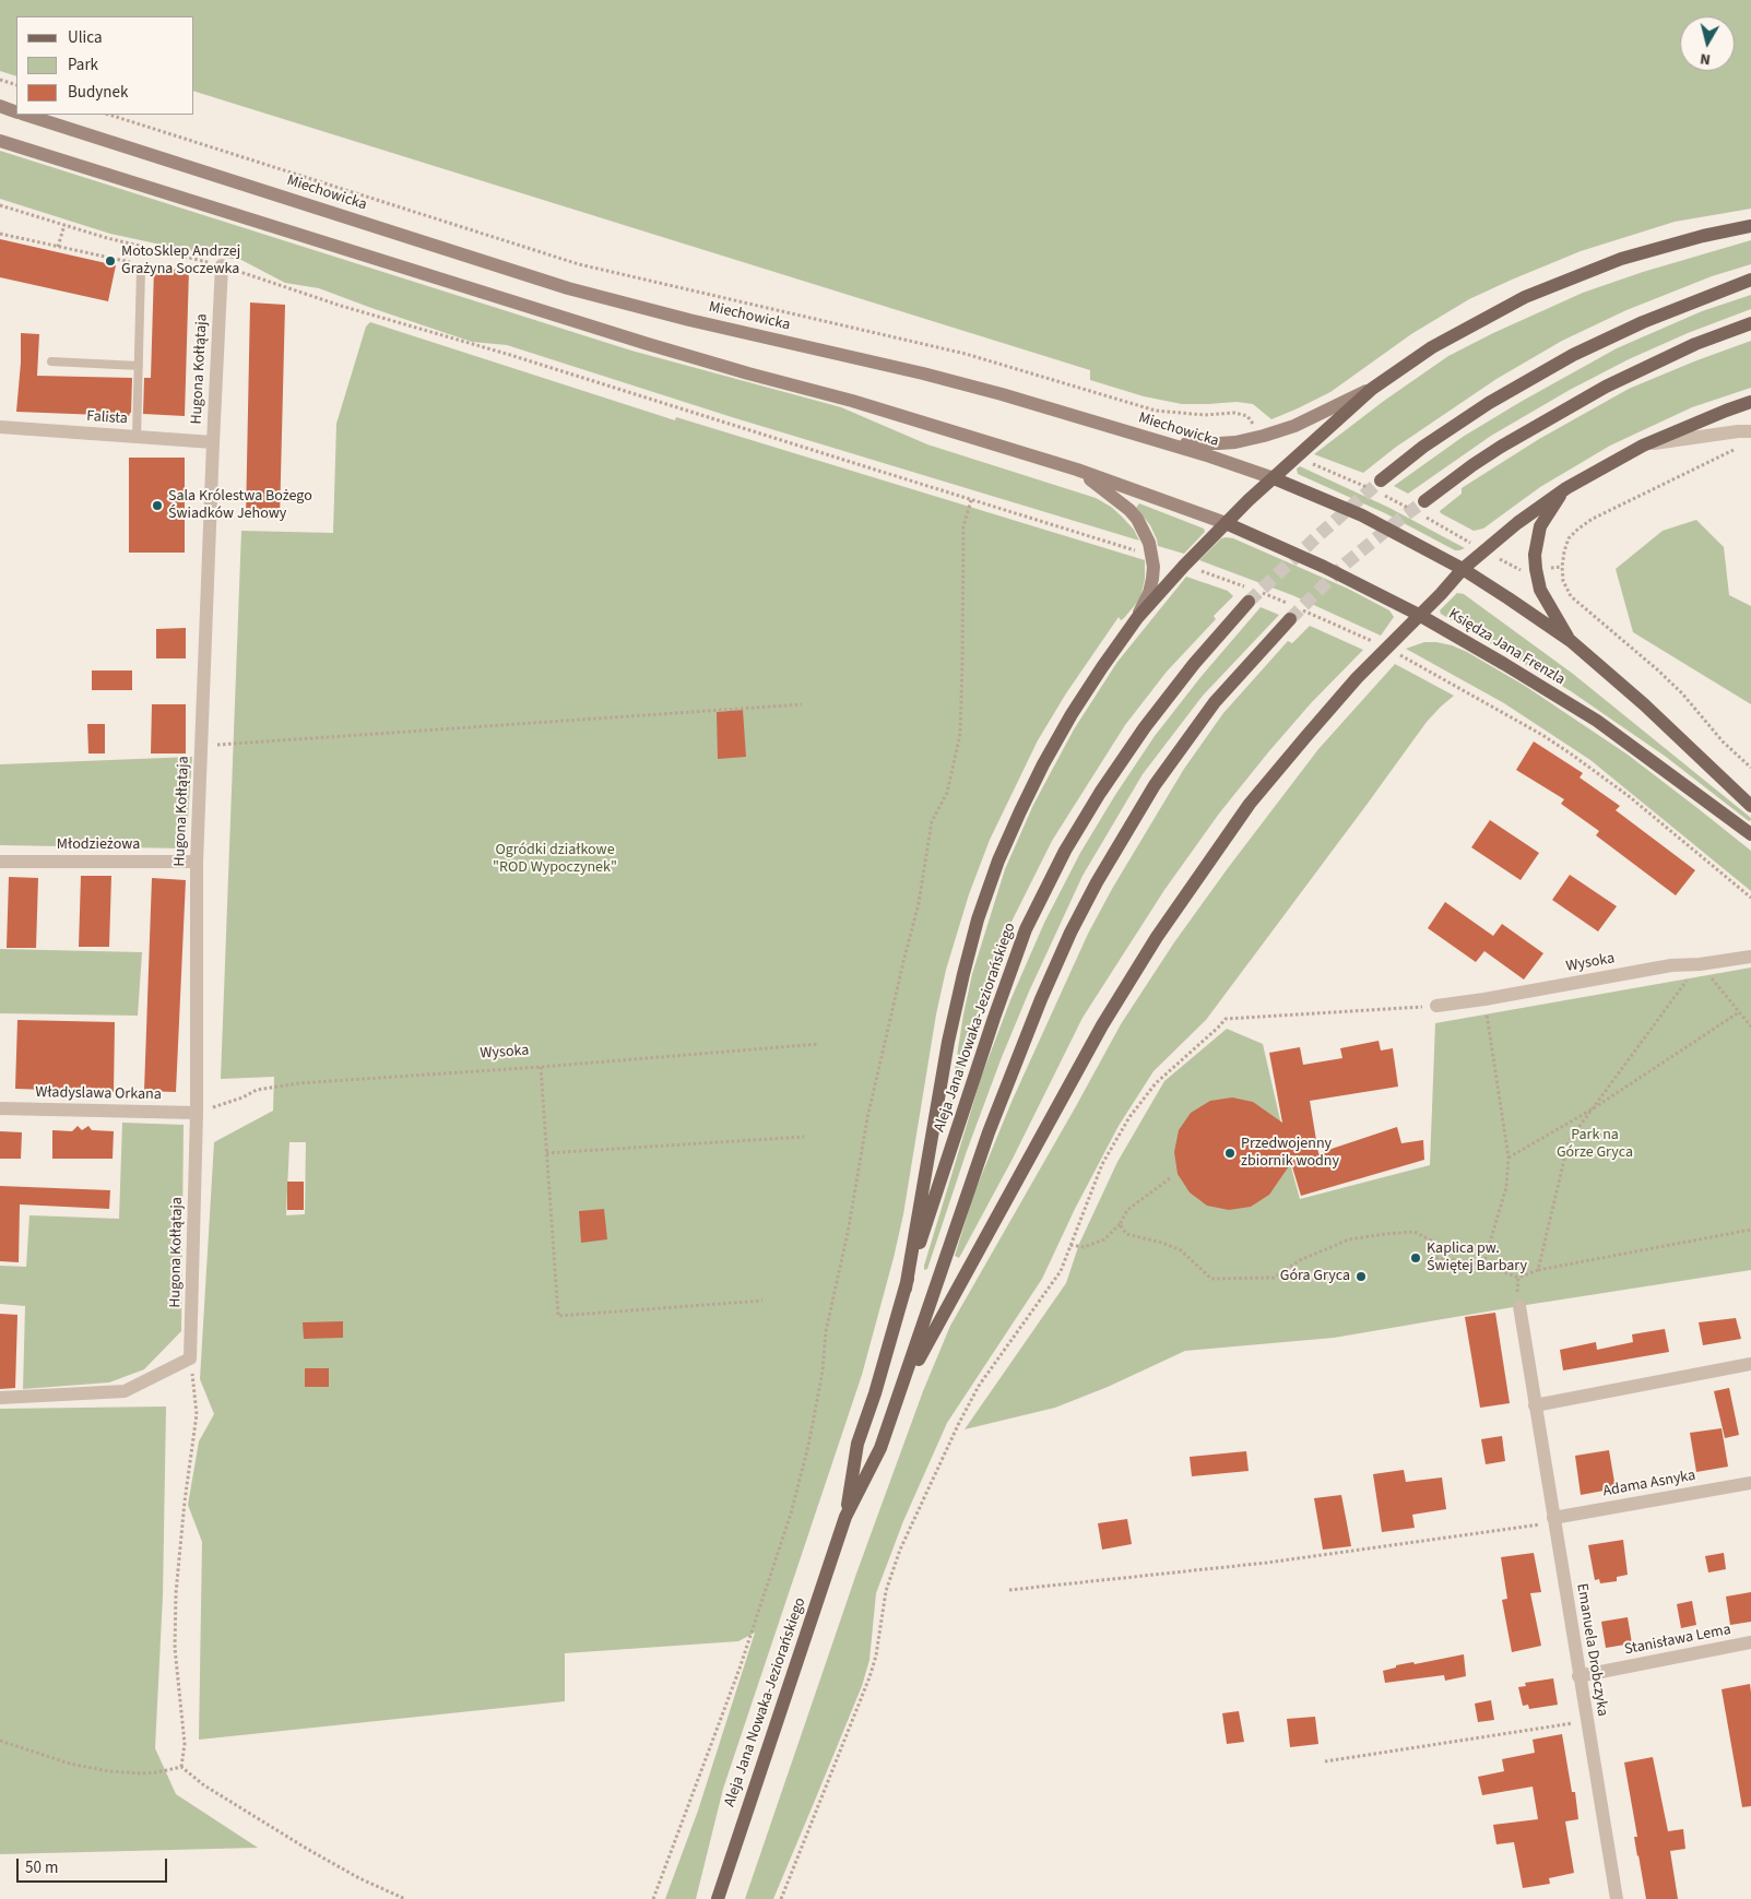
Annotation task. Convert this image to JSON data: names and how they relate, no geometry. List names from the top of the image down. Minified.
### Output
{"streets":{"main road":["Miechowicka","Księdza Jana Frenzla","Aleja Jana Nowaka-Jeziorańskiego"],"street":["Hugona Kołłątaja","Falista","Młodzieżowa","Wysoka","Władyslawa Orkana","Adama Asnyka","Stanisława Lema","Emanuela Drobczyka"]},"crossings":[["Hugona Kołłątaja","Falista"],["Hugona Kołłątaja","Młodzieżowa"],["Hugona Kołłątaja","Wysoka"],["Hugona Kołłątaja","Władyslawa Orkana"],["Wysoka","Władyslawa Orkana"],["Adama Asnyka","Emanuela Drobczyka"],["Stanisława Lema","Emanuela Drobczyka"]],"parks":["Ogródki działkowe \"ROD Wypoczynek\"","Park na Górze Gryca"],"places":["MotoSklep Andrzej Grażyna Soczewka","Sala Królestwa Bożego Świadków Jehowy","Przedwojenny zbiornik wodny","Kaplica pw. Świętej Barbary","Góra Gryca"],"legend":["Ulica","Park","Budynek"],"scale_bar":"50 m","north":"bottom"}
